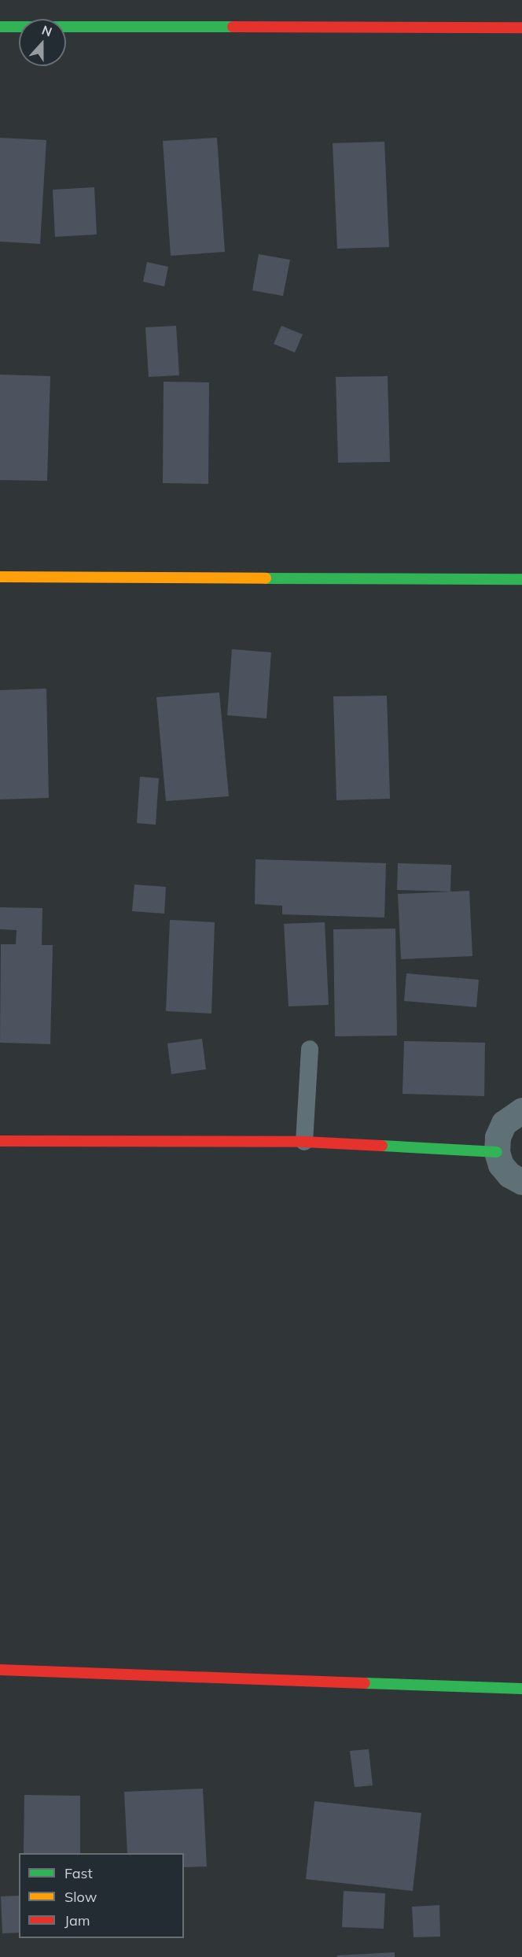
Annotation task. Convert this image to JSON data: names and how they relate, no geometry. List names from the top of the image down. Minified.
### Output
{"legend":["Fast","Slow","Jam"],"north":"top"}
